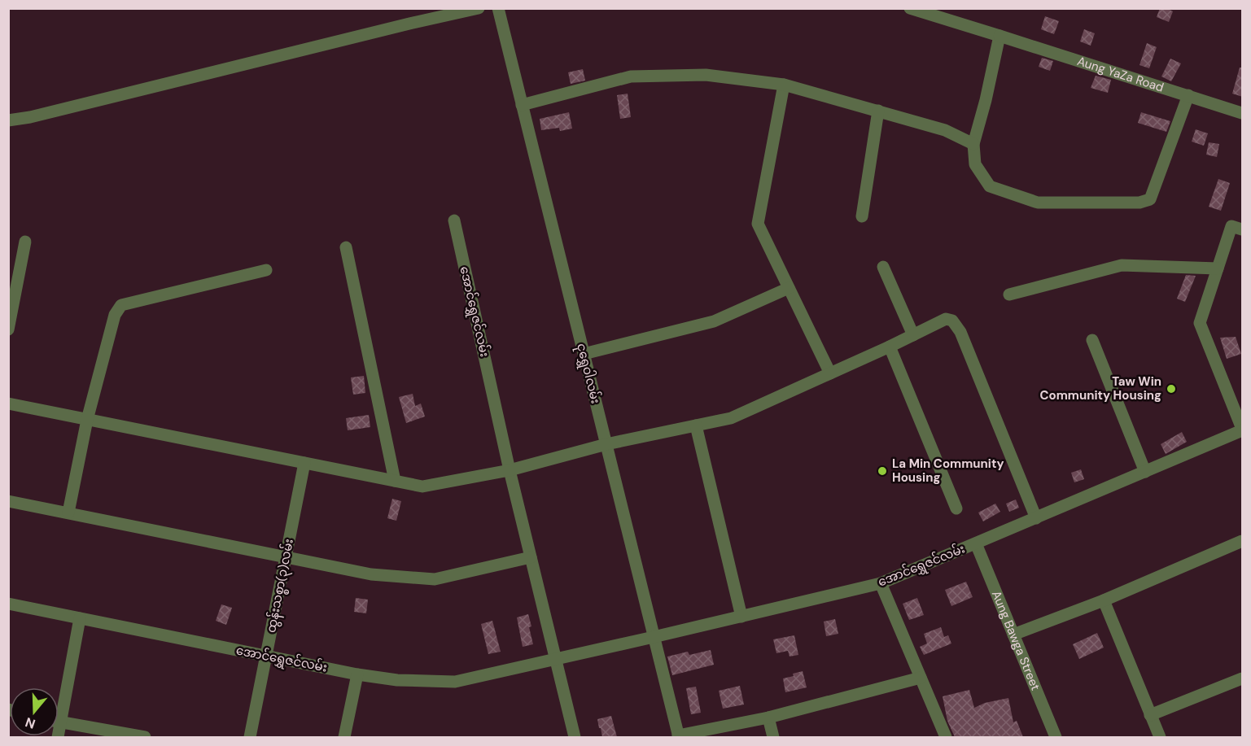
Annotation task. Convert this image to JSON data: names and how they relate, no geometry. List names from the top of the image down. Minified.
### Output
{"streets":{"street":["Aung YaZa Road","အောင်ရွှေဇင်လမ်း","ငုရွှေဝါလမ်း","ထွန်းသစ္စာ(၃)လမ်း","Aung Bawga Street"]},"crossings":[["အောင်ရွှေဇင်လမ်း","ငုရွှေဝါလမ်း"],["အောင်ရွှေဇင်လမ်း","ထွန်းသစ္စာ(၃)လမ်း"],["အောင်ရွှေဇင်လမ်း","Aung Bawga Street"]],"places":["Taw Win Community Housing","La Min Community Housing"],"north":"bottom"}
